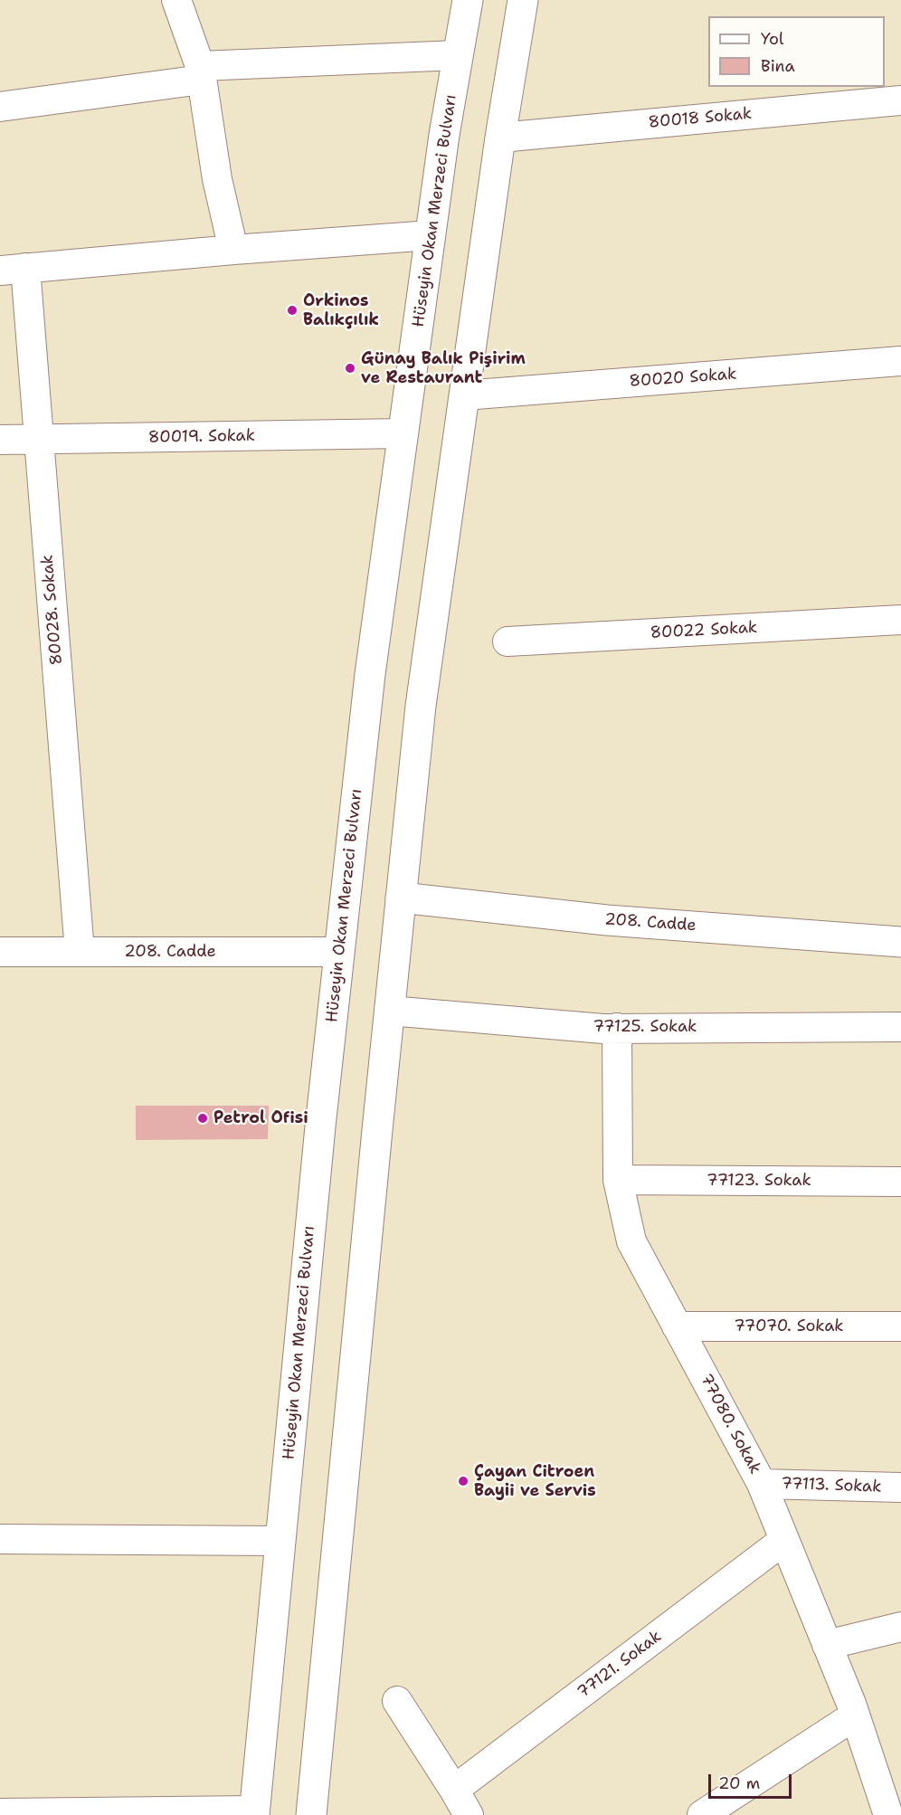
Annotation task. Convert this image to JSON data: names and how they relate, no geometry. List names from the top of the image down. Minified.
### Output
{"streets":{"main road":["Hüseyin Okan Merzeci Bulvarı","208. Cadde"],"street":["80018 Sokak","80020 Sokak","80019. Sokak","80028. Sokak","80022 Sokak","77125. Sokak","77123. Sokak","77070. Sokak","77080. Sokak","77113. Sokak","77121. Sokak"]},"crossings":[["Hüseyin Okan Merzeci Bulvarı","80019. Sokak"],["Hüseyin Okan Merzeci Bulvarı","208. Cadde"],["80019. Sokak","80028. Sokak"],["80028. Sokak","208. Cadde"],["77125. Sokak","77080. Sokak"],["77123. Sokak","77080. Sokak"],["77070. Sokak","77080. Sokak"],["77080. Sokak","77113. Sokak"],["77080. Sokak","77121. Sokak"]],"places":["Orkinos Balıkçılık","Günay Balık Pişirim ve Restaurant","Petrol Ofisi","Çayan Citroen Bayii ve Servis"],"legend":["Yol","Bina"],"scale_bar":"20 m"}
